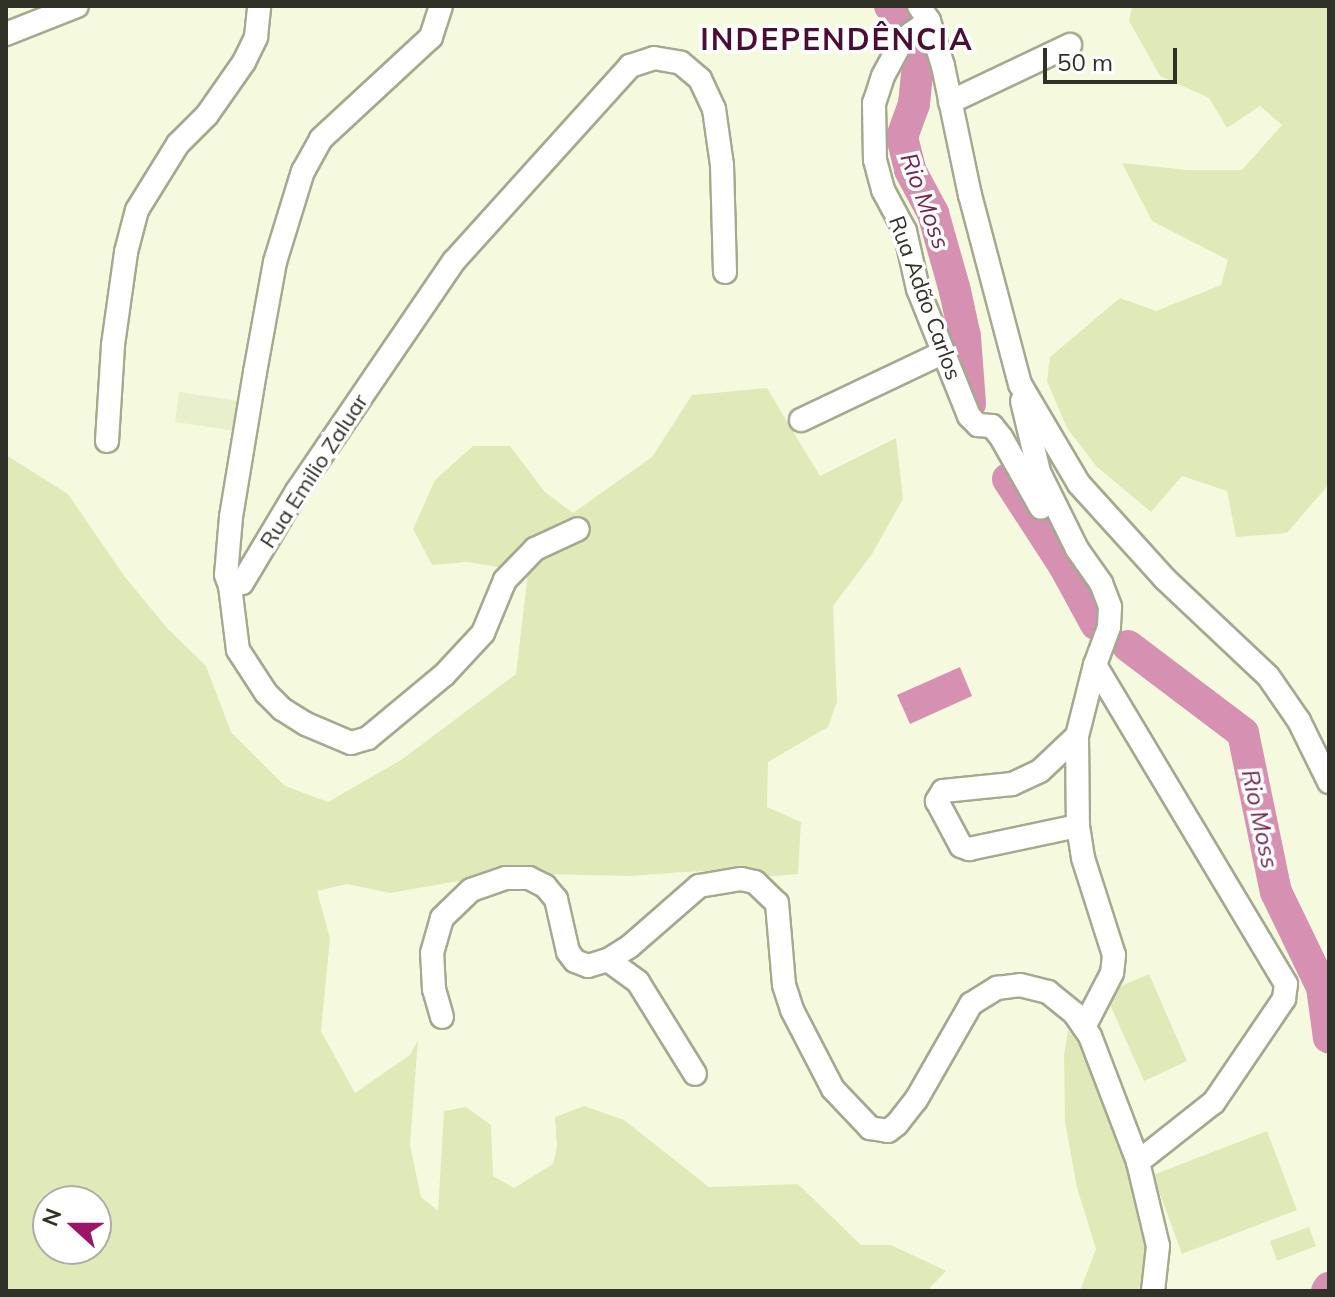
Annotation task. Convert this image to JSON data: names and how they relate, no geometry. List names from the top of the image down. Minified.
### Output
{"streets":{"street":["Rua Adão Carlos","Rua Emilio Zaluar"]},"districts":["INDEPENDÊNCIA"],"water":["Rio Moss"],"scale_bar":"50 m","north":"left"}
